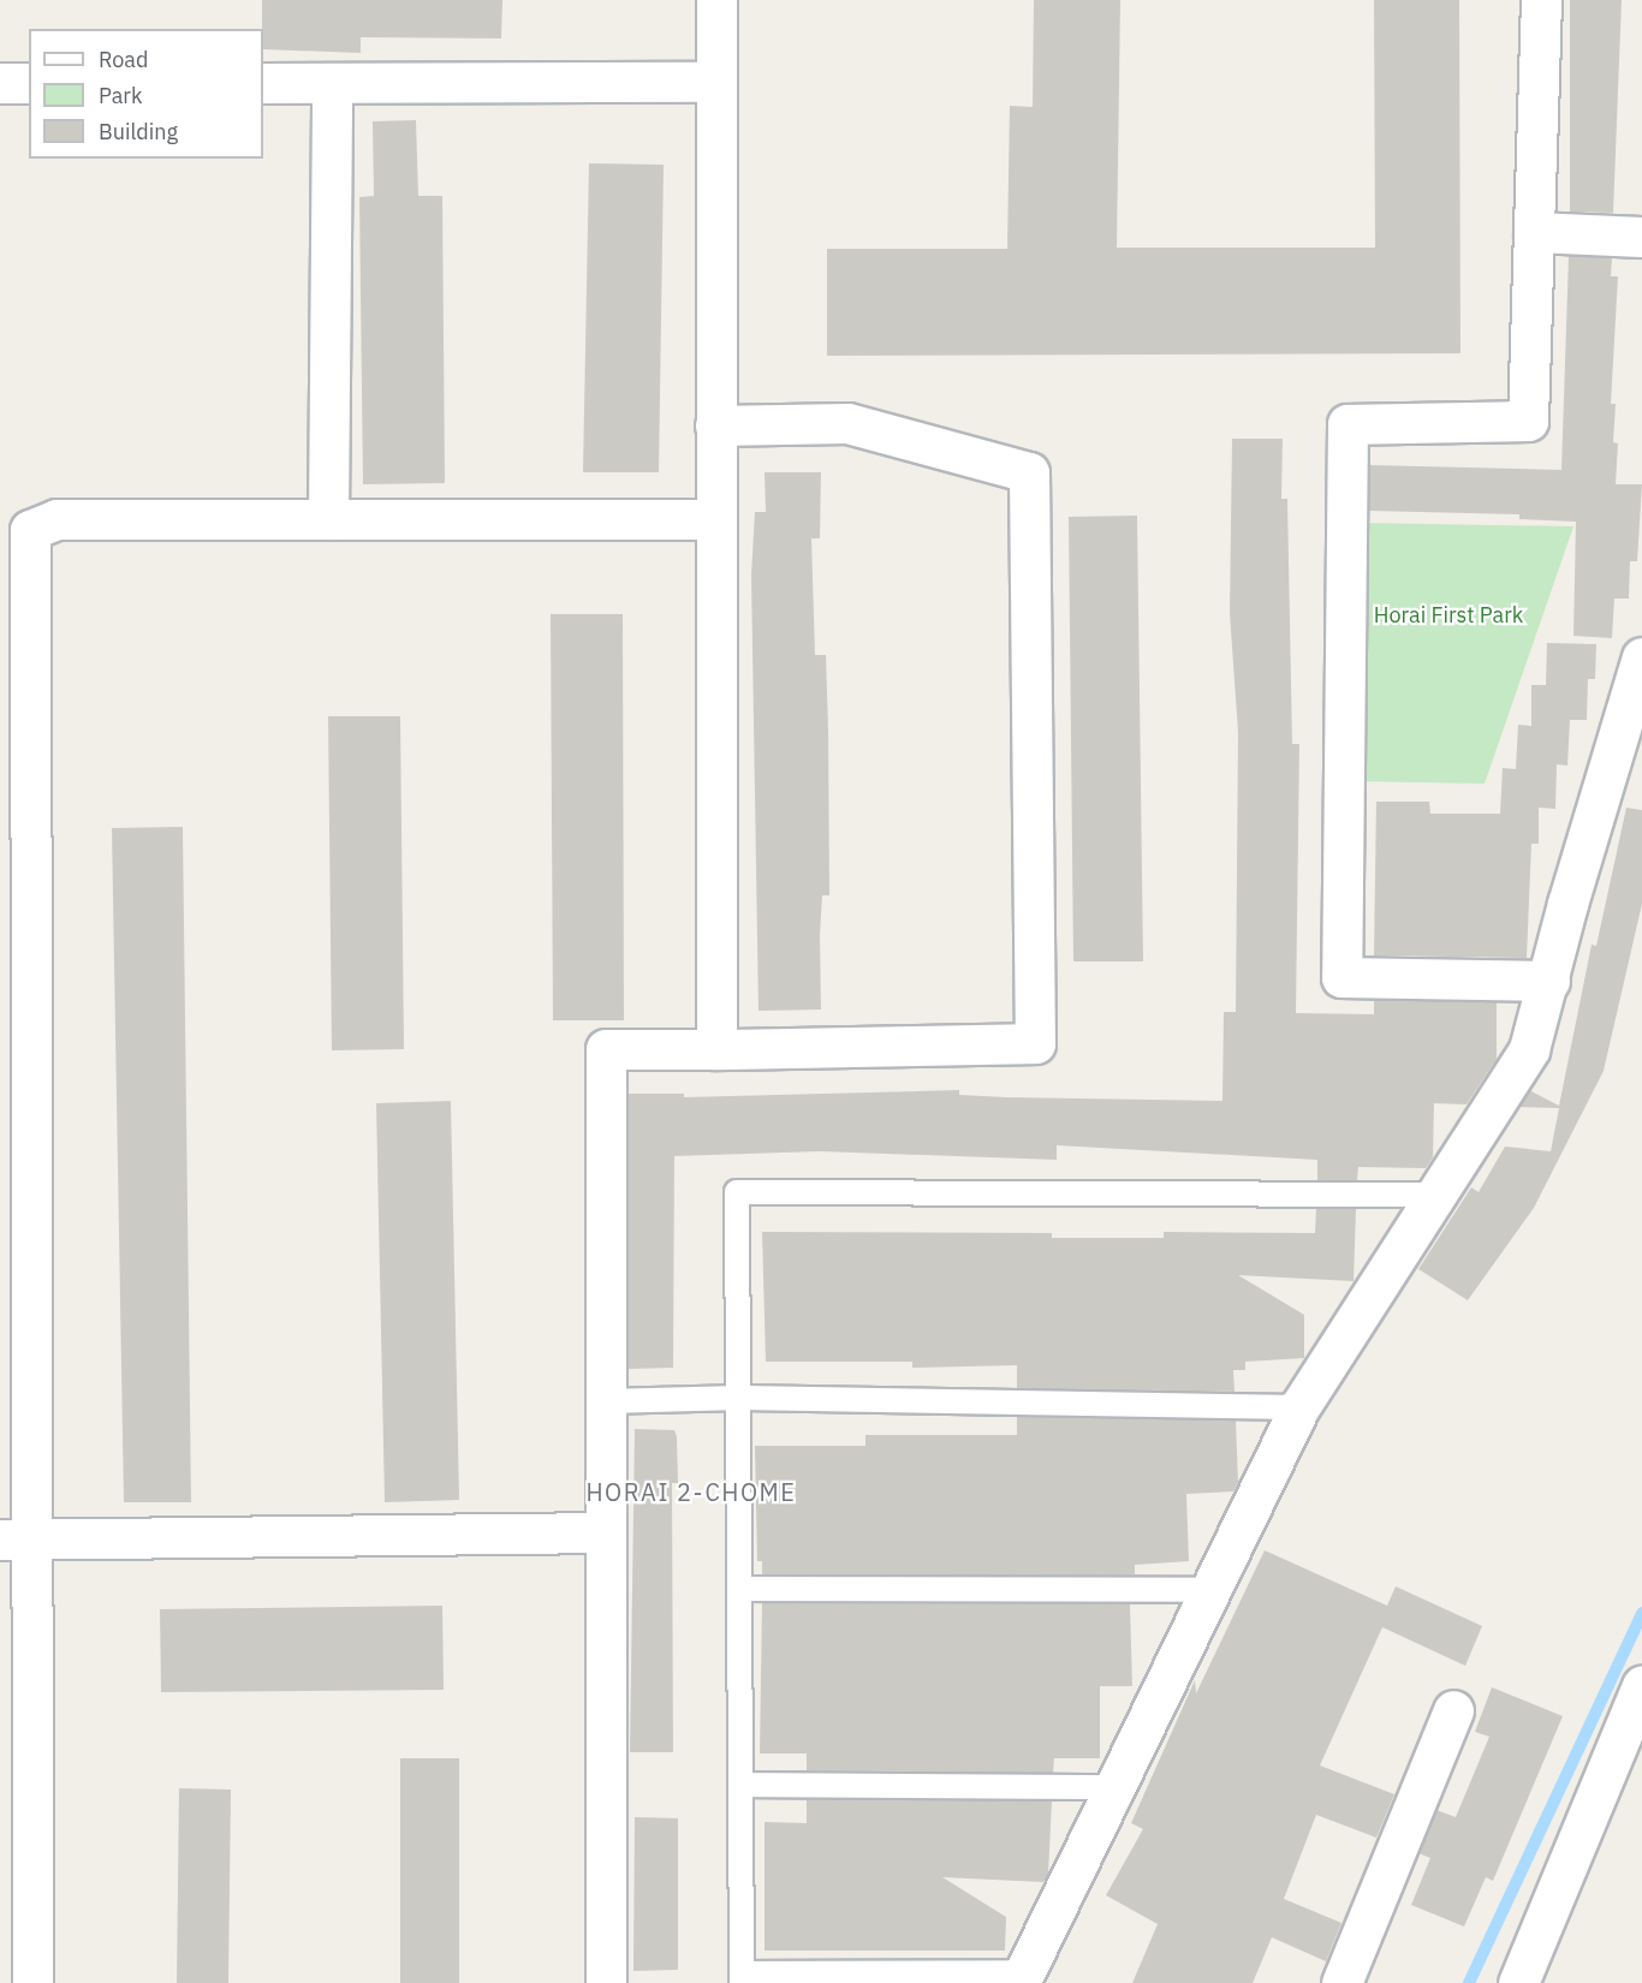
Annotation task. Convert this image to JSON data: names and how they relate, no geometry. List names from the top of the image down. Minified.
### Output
{"districts":["HORAI 2-CHOME"],"parks":["Horai First Park"],"legend":["Road","Park","Building"]}
